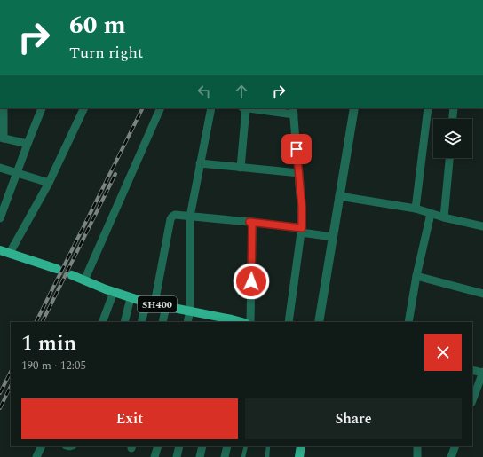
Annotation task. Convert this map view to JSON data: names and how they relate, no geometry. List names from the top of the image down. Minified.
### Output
{"streets":{"main road":["SH400"]},"page":{"turn":["60 m","Turn right"],"heading":["1 min","190 m · 12:05"],"buttons":["Exit","Share"]}}
